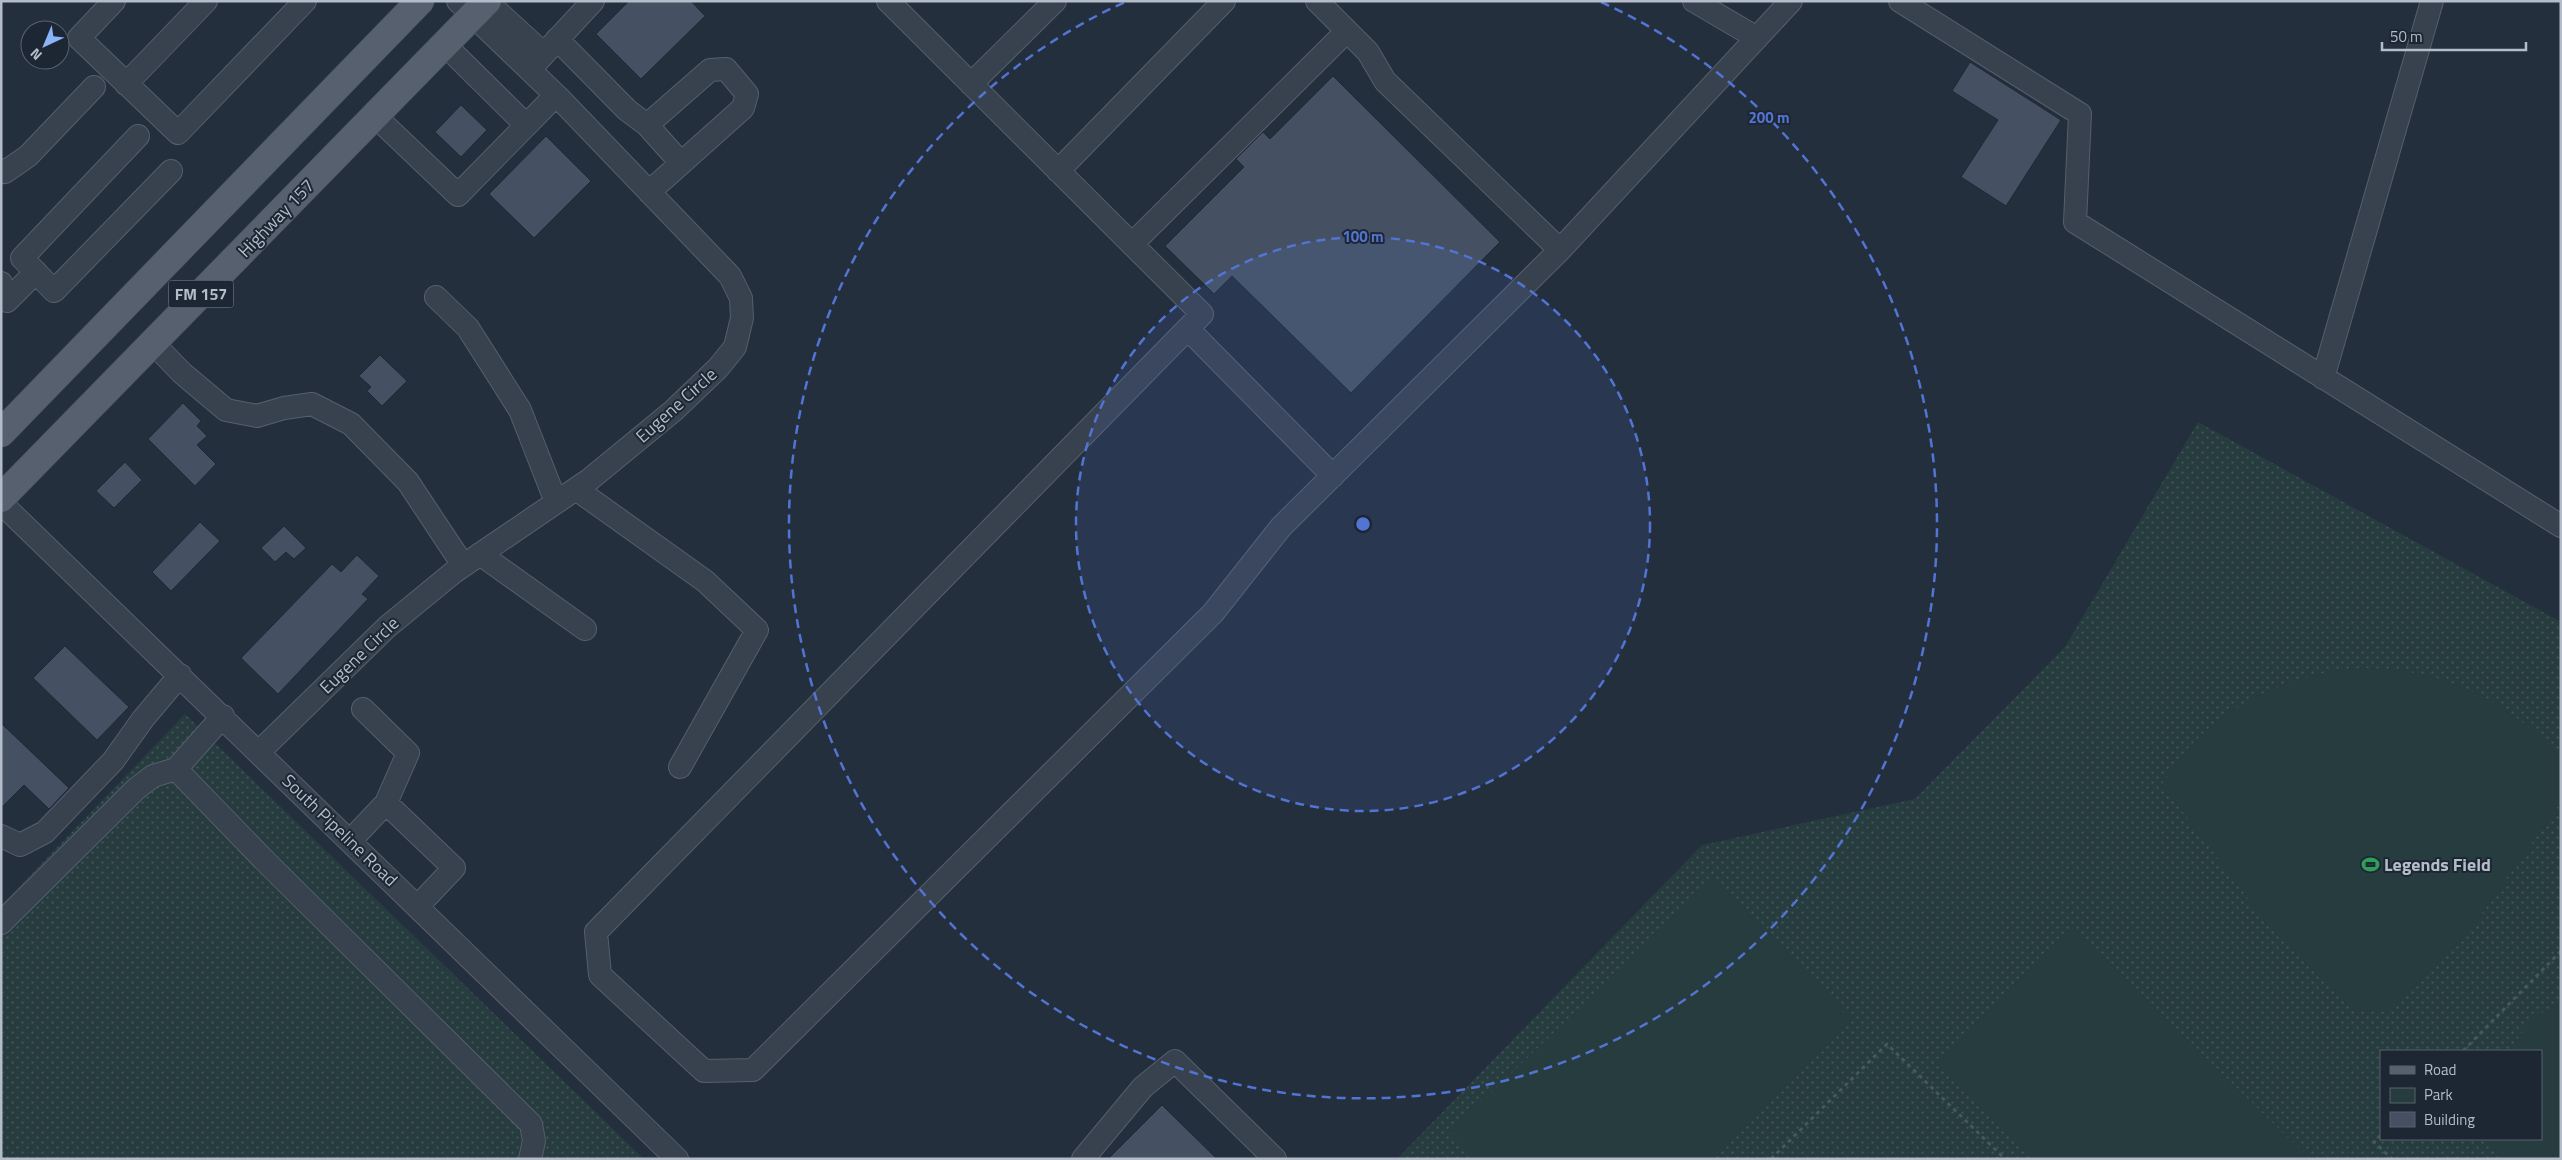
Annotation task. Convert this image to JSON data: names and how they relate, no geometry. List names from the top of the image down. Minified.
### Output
{"streets":{"main road":["Highway 157","FM 157"],"street":["Eugene Circle","South Pipeline Road"]},"crossings":[["Highway 157","Eugene Circle"],["Eugene Circle","South Pipeline Road"]],"places":{"sports":["Legends Field"]},"legend":["Road","Park","Building"],"scale_bar":"50 m","north":"bottom left","rings":["200 m","100 m"]}
